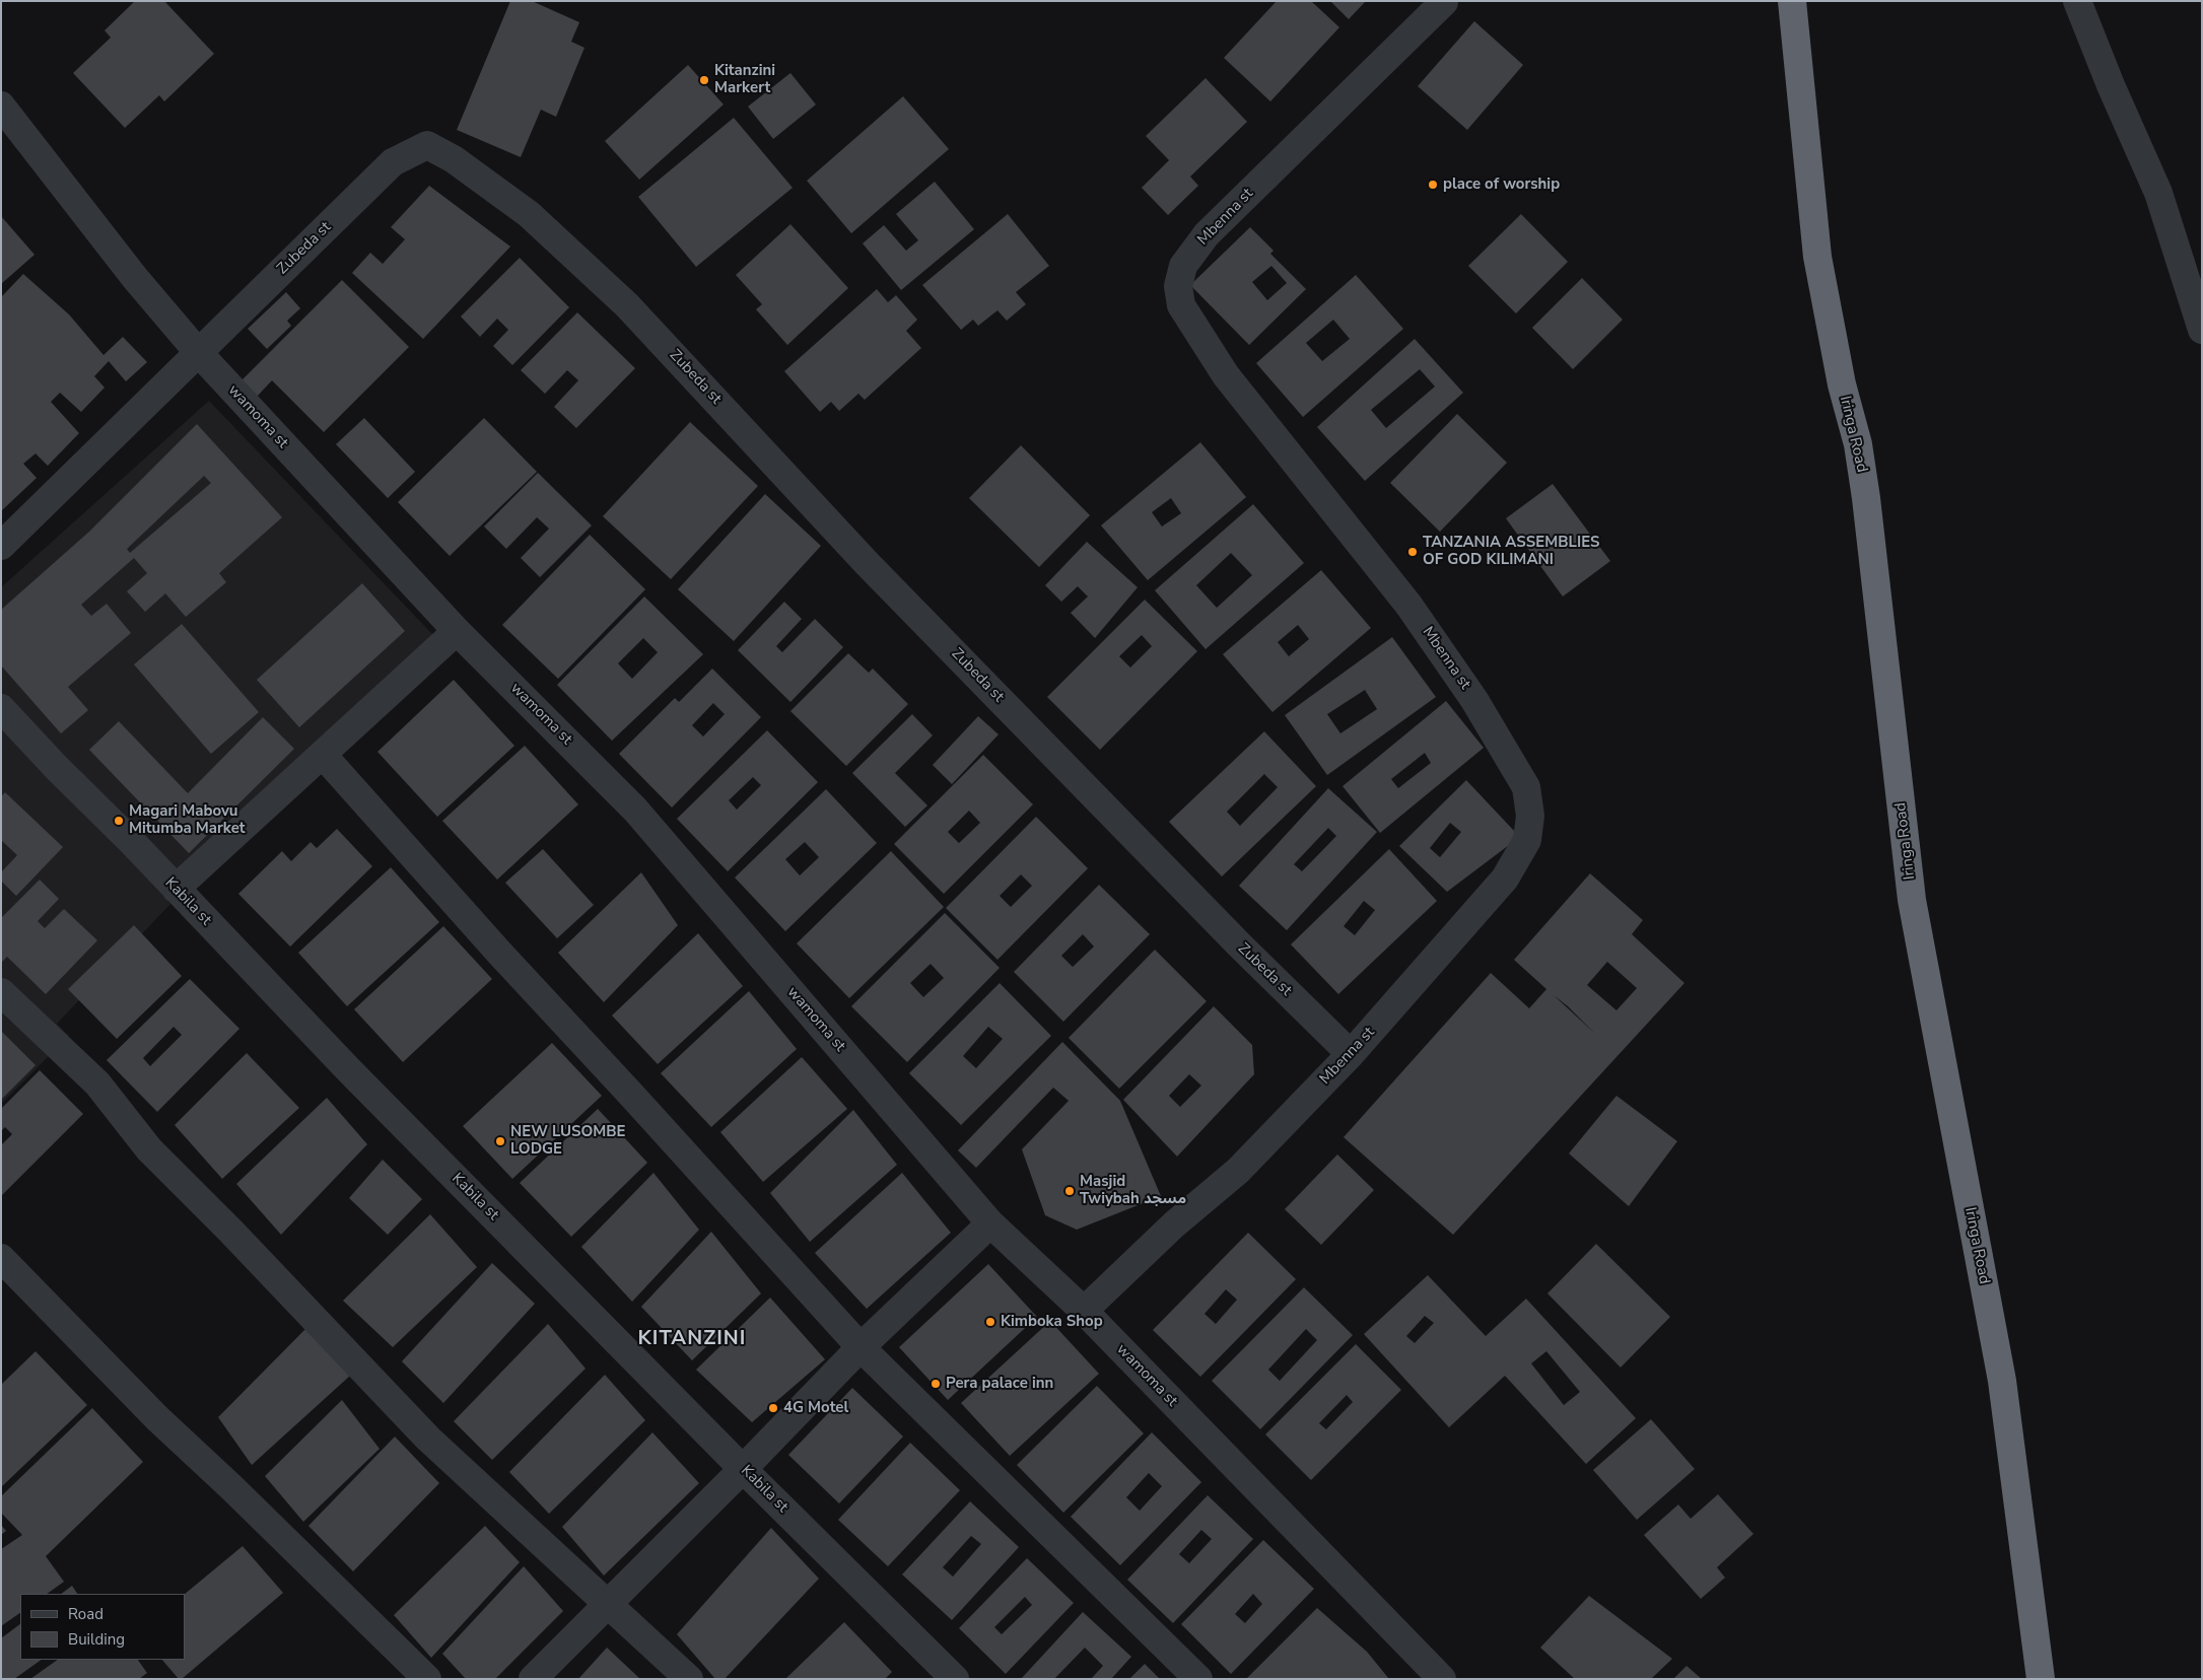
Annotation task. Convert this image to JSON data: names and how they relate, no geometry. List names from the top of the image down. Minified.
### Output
{"streets":{"highway":["Iringa Road"],"street":["Mbenna st","Zubeda st","wamoma st","Kabila st"]},"crossings":[["Mbenna st","Zubeda st"],["Mbenna st","wamoma st"],["Zubeda st","wamoma st"]],"districts":["KITANZINI"],"places":["Kitanzini Markert","place of worship","TANZANIA ASSEMBLIES OF GOD KILIMANI","Magari Mabovu Mitumba Market","NEW LUSOMBE LODGE","Masjid Twiybah مسجد","Kimboka Shop","Pera palace inn","4G Motel"],"legend":["Road","Building"]}
